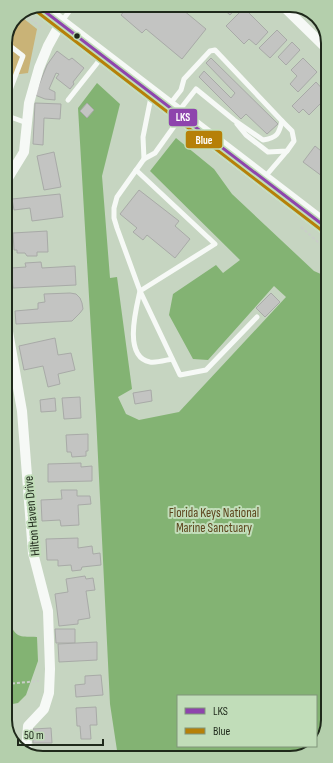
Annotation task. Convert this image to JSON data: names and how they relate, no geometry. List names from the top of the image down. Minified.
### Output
{"streets":{"street":["Hilton Haven Drive"]},"parks":["Florida Keys National Marine Sanctuary"],"lines":["transit line LKS","transit line Blue"],"legend":["LKS","Blue"],"scale_bar":"50 m"}
